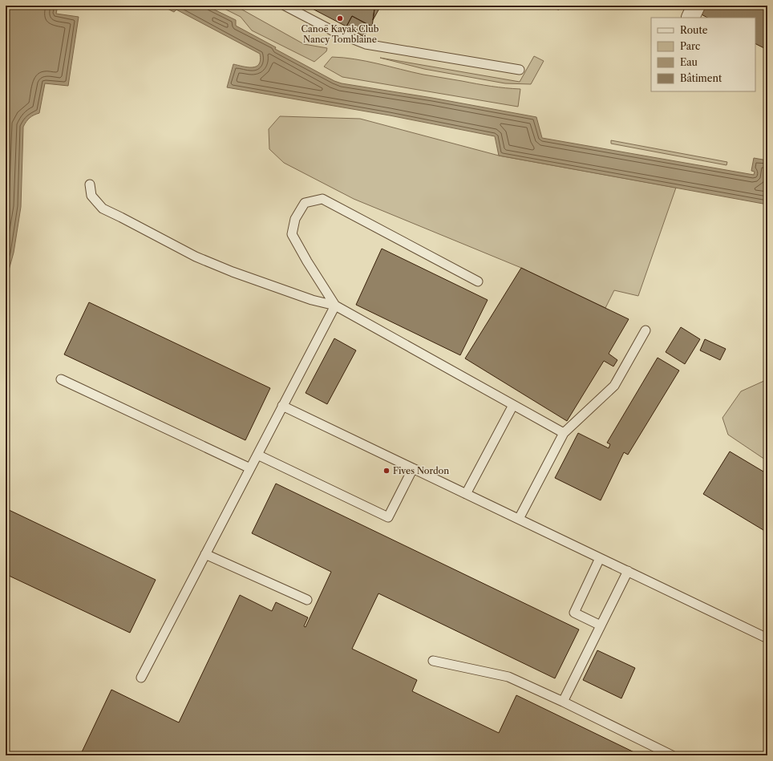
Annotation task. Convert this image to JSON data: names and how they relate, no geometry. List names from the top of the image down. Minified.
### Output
{"places":["Canoë Kayak Club Nancy Tomblaine","Fives Nordon"],"legend":["Route","Parc","Eau","Bâtiment"]}
